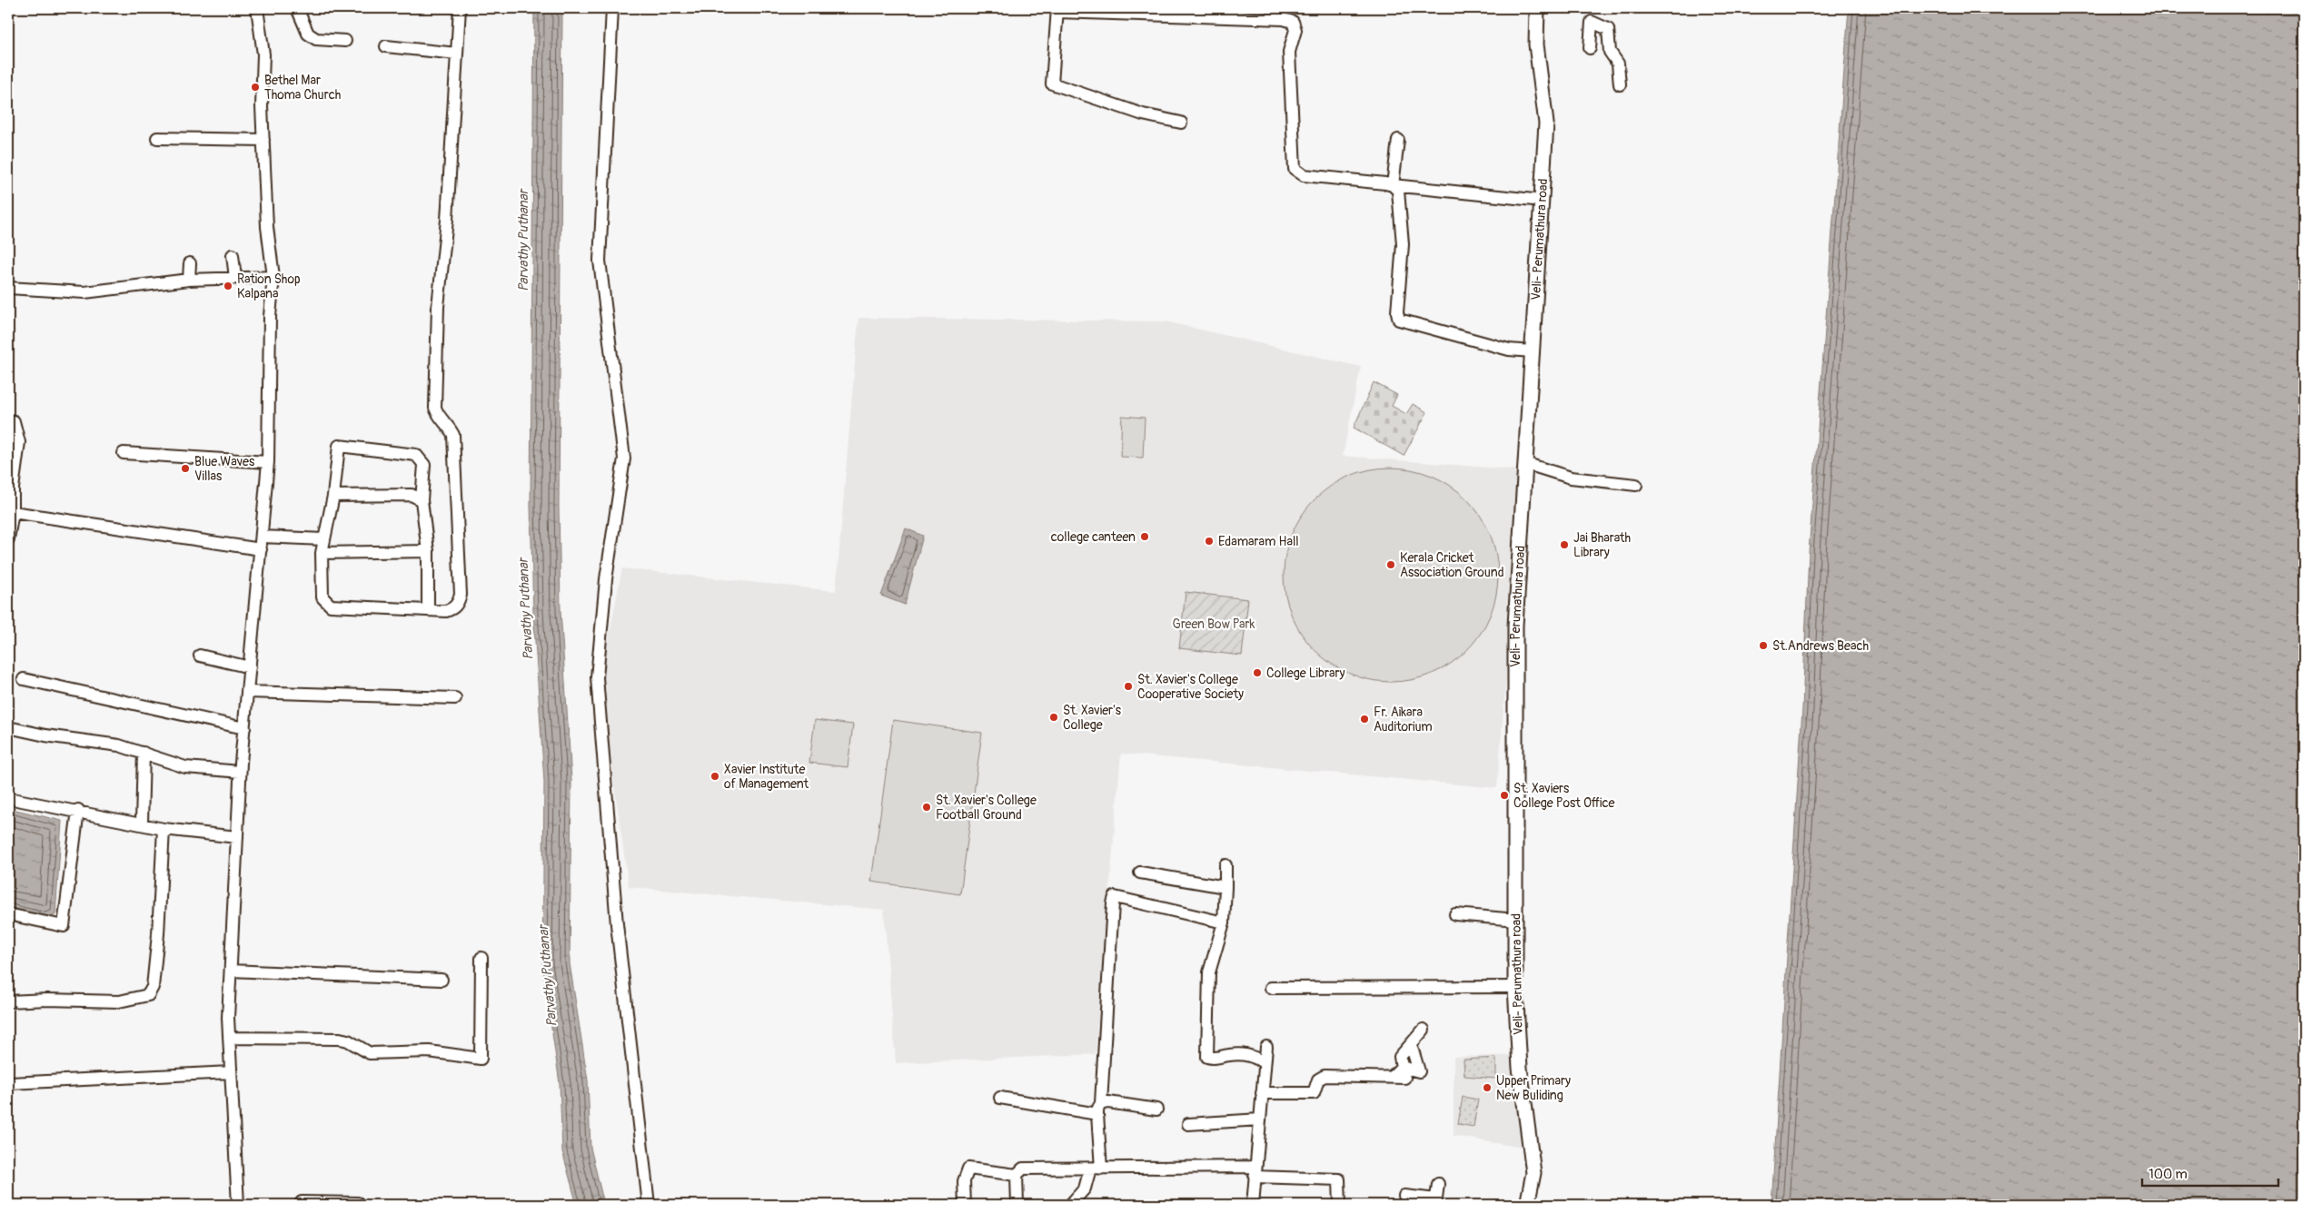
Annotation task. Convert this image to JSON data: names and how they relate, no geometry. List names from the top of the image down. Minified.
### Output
{"streets":{"main road":["Veli- Perumathura road"]},"water":["Parvathy Puthanar"],"parks":["Green Bow Park"],"places":["Bethel Mar Thoma Church","Ration Shop Kalpana","Blue Waves Villas","college canteen","Edamaram Hall","Jai Bharath Library","Kerala Cricket Association Ground","St.Andrews Beach","College Library","St. Xavier's College Cooperative Society","St. Xavier's College","Fr. Aikara Auditorium","Xavier Institute of Management","St. Xaviers College Post Office","St. Xavier's College Football Ground","Upper Primary New Buliding"],"scale_bar":"100 m"}
